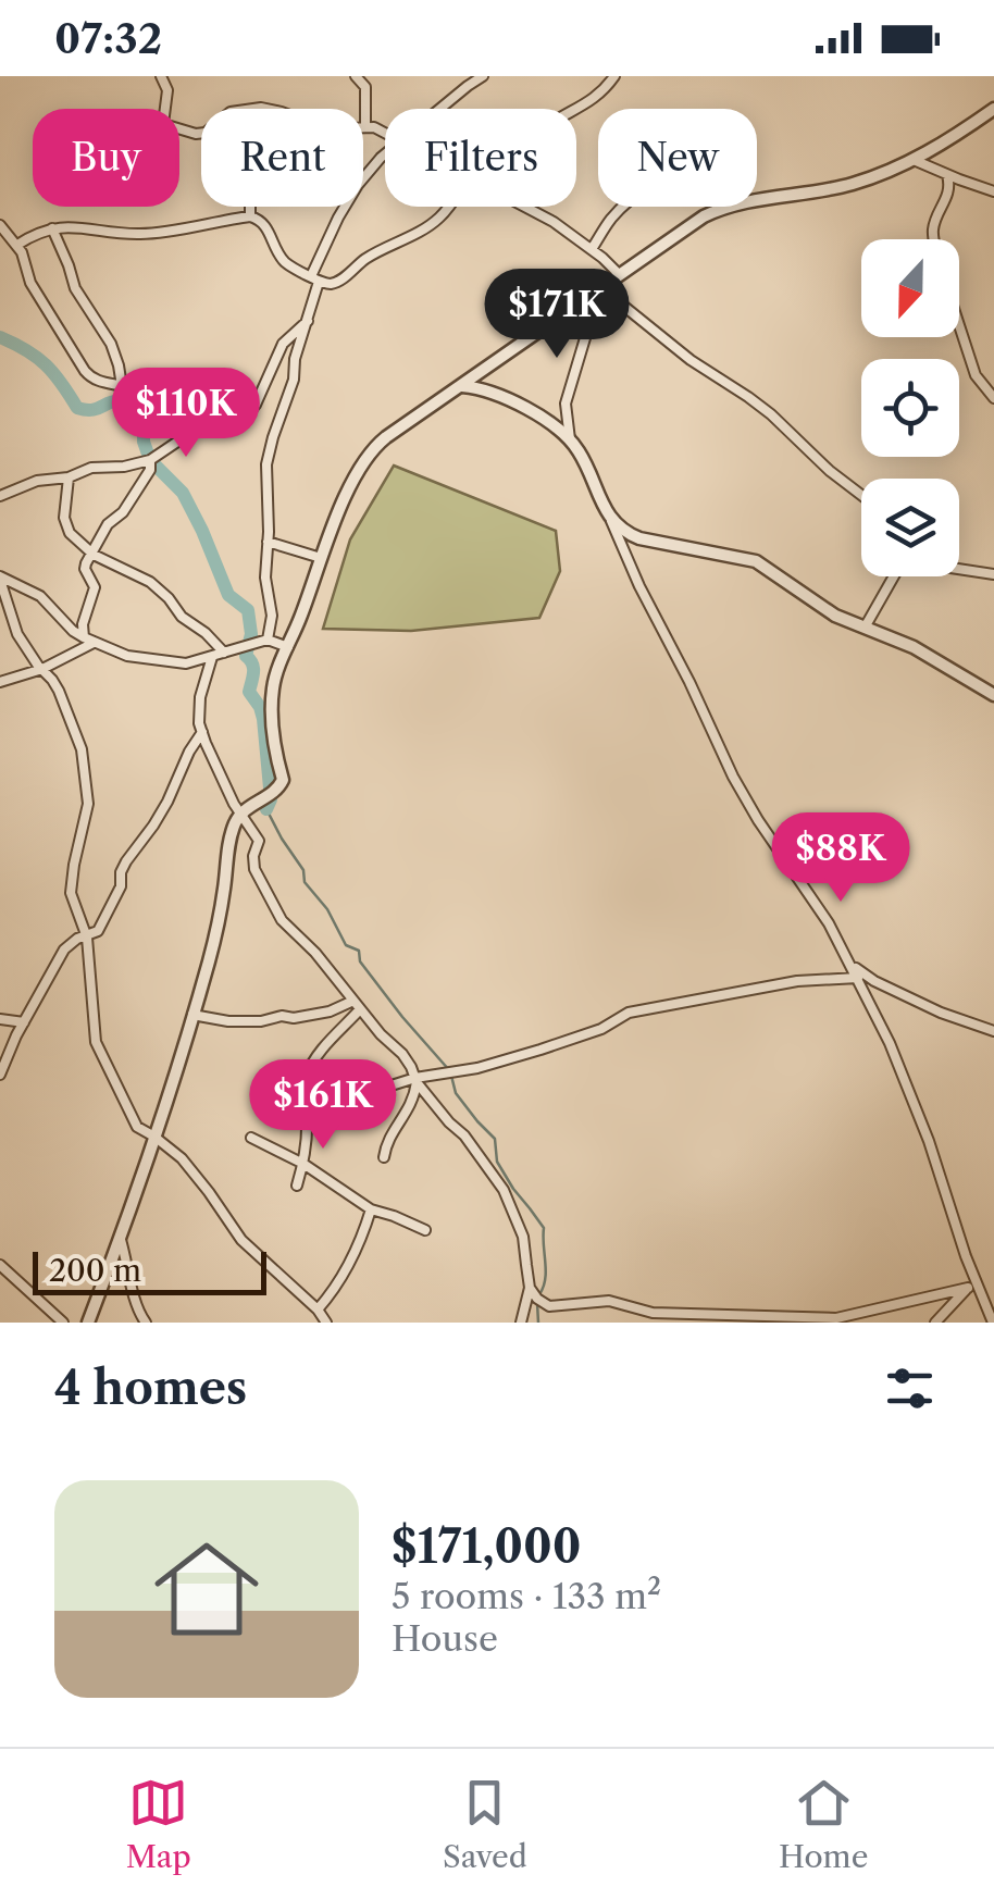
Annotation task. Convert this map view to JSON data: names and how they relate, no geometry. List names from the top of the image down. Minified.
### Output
{"scale_bar":"200 m","north":"bottom","page":{"status":"07:32","chip":["Buy","Rent","Filters","New"],"price":["$171K","$110K","$88K","$161K"],"scale":"200 m","heading":"4 homes","list":[{"name":"$171,000","note":"5 rooms · 133 m² · House"}],"tabs":["Map","Saved","Home"]}}
